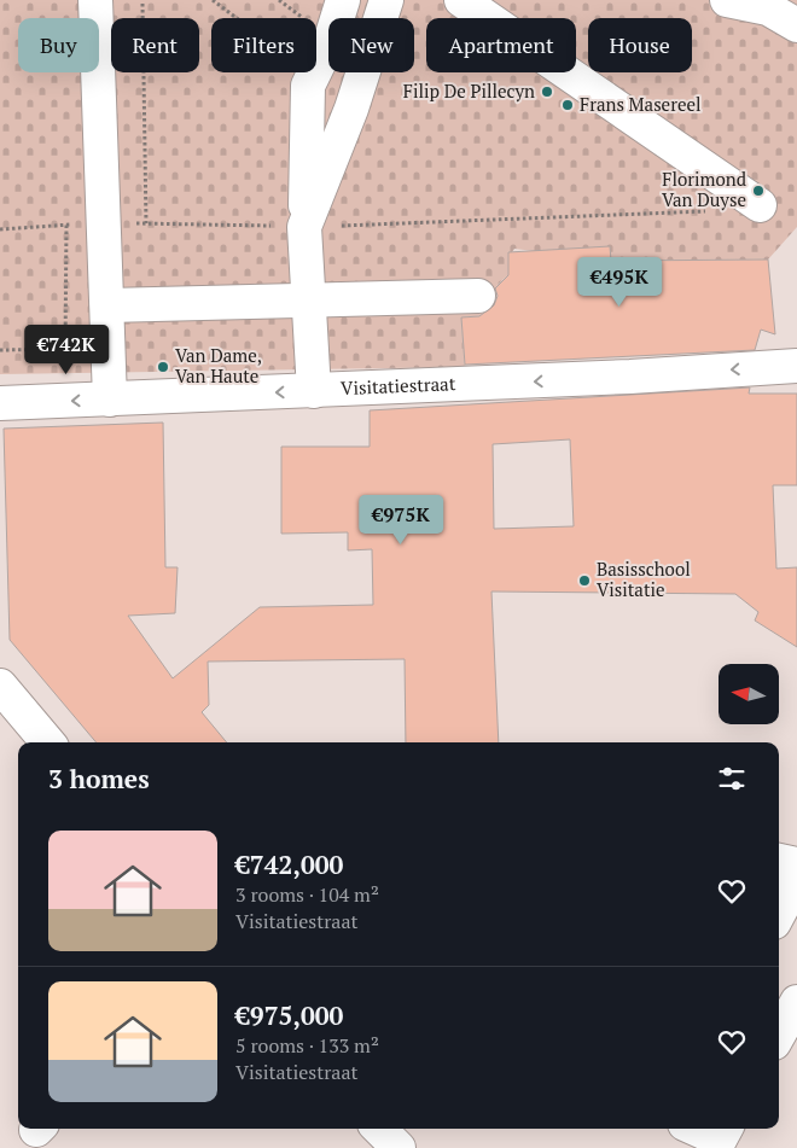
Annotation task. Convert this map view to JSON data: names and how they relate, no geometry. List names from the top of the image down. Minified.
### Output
{"streets":{"street":["Visitatiestraat"]},"places":["Filip De Pillecyn","Frans Masereel","Florimond Van Duyse","Van Dame, Van Haute","Basisschool Visitatie"],"north":"left","page":{"chip":["Buy","Rent","Filters","New","Apartment","House"],"price":["€495K","€742K","€975K"],"heading":"3 homes","list":[{"name":"€742,000","note":"3 rooms · 104 m² · Visitatiestraat"},{"name":"€975,000","note":"5 rooms · 133 m² · Visitatiestraat"}]}}
